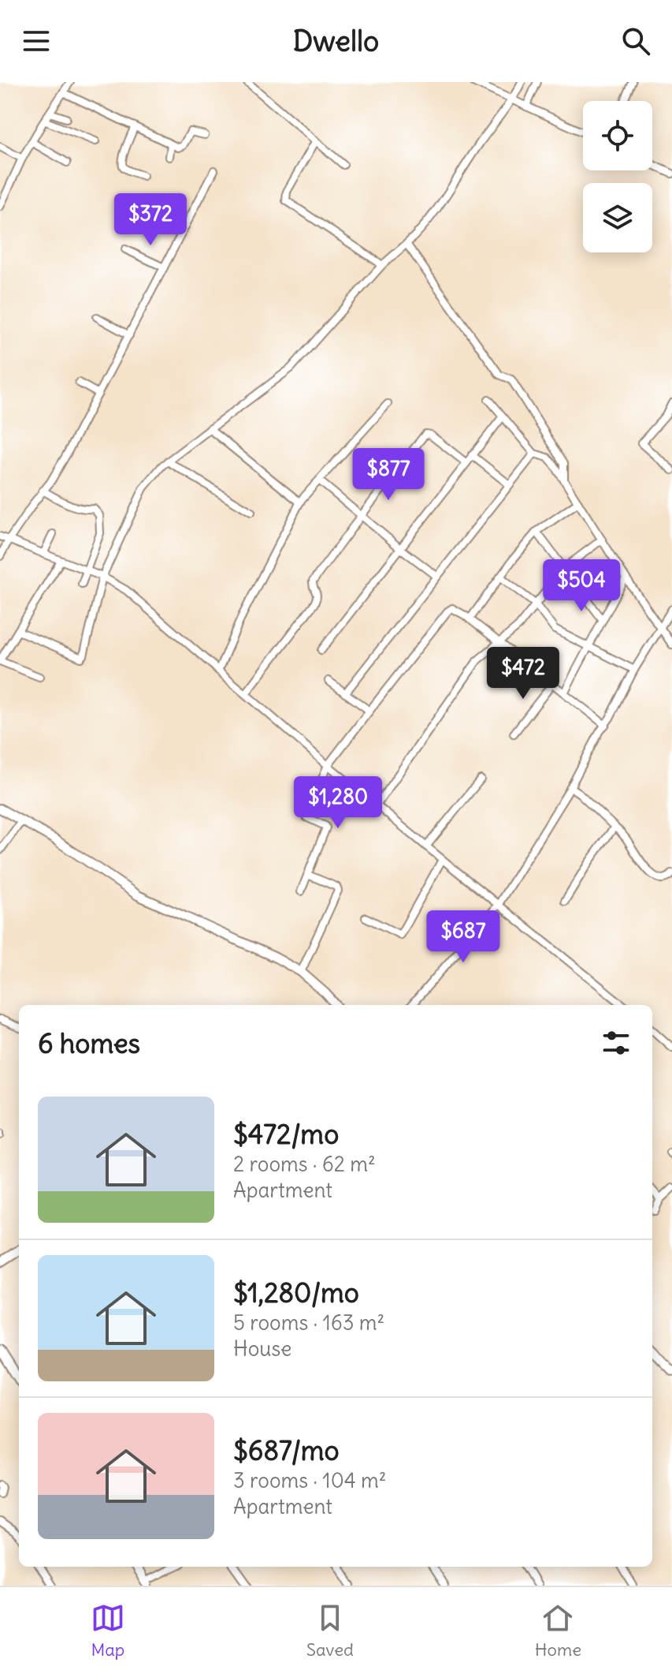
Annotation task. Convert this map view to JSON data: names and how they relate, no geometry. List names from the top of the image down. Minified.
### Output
{"page":{"header":"Dwello","price":["$372","$877","$504","$472","$1,280","$687"],"heading":"6 homes","list":[{"name":"$472/mo","note":"2 rooms · 62 m² · Apartment"},{"name":"$1,280/mo","note":"5 rooms · 163 m² · House"},{"name":"$687/mo","note":"3 rooms · 104 m² · Apartment"}],"tabs":["Map","Saved","Home"]}}
